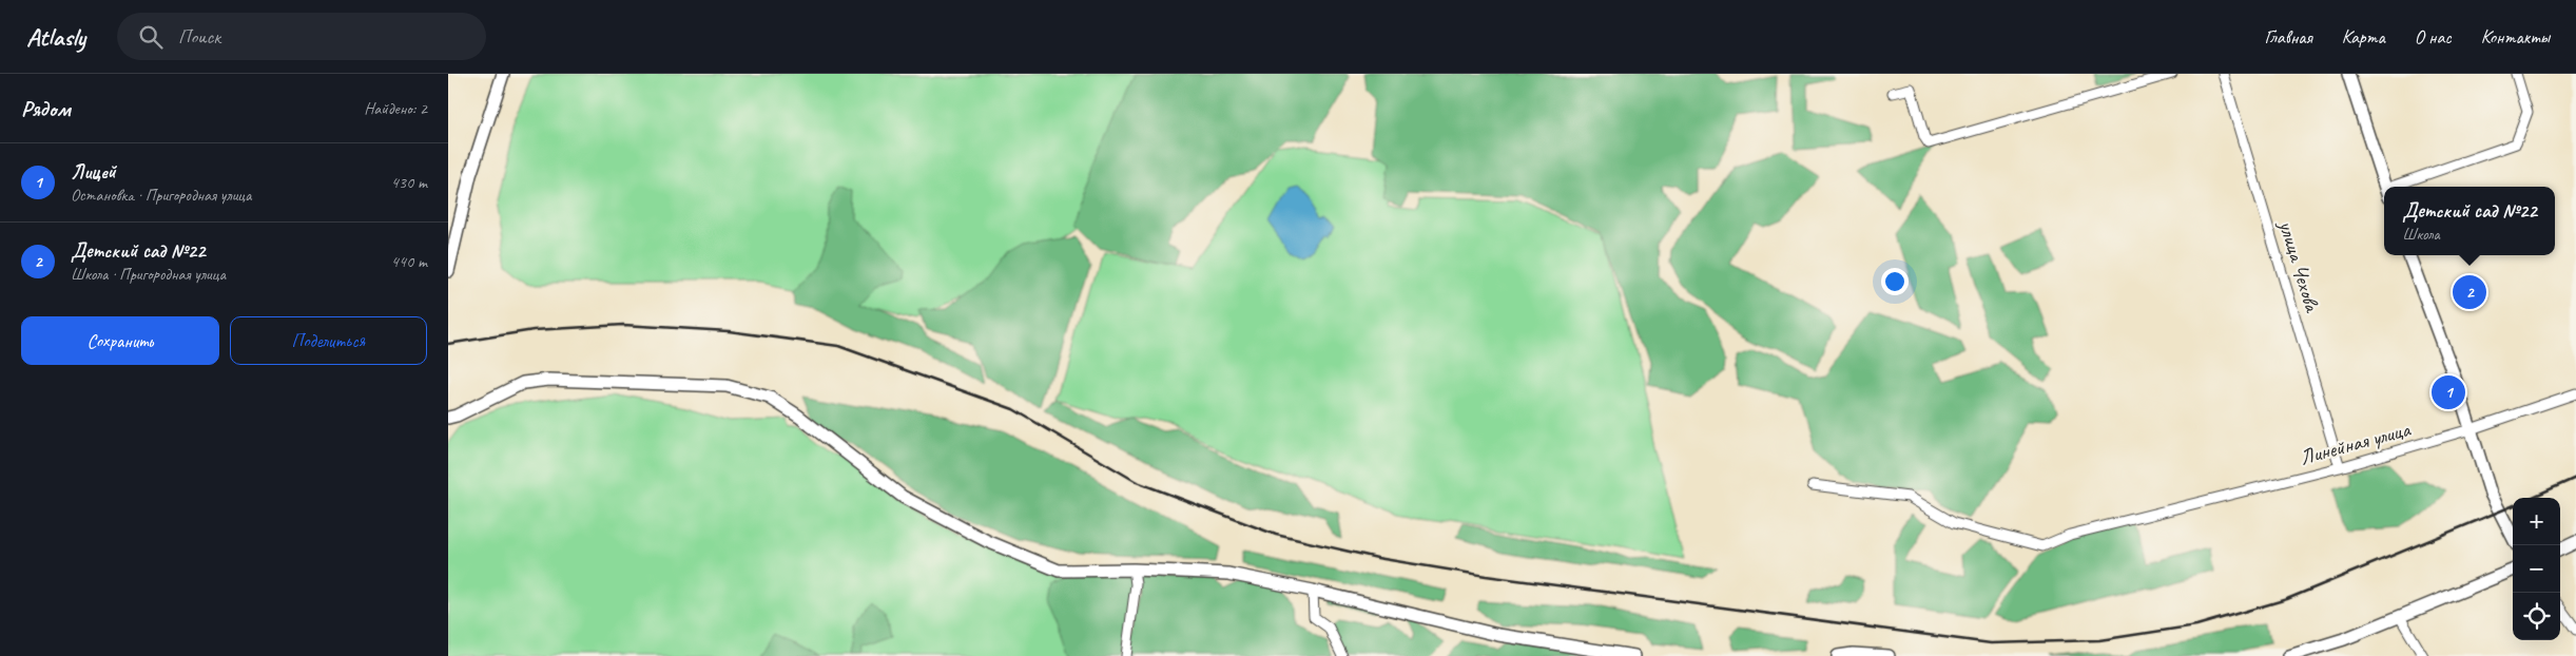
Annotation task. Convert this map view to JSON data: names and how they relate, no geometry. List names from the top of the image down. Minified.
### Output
{"streets":{"street":["улица Чехова","Линейная улица"]},"crossings":[["улица Чехова","Линейная улица"]],"page":{"header":"Atlasly","search":"Поиск","nav":["Главная","Карта","О нас","Контакты"],"heading":["Рядом","Найдено: 2"],"list":[{"mark":"1","name":"Лицей","note":"Остановка · Пригородная улица","value":"430 m"},{"mark":"2","name":"Детский сад №22","note":"Школа · Пригородная улица","value":"440 m"}],"popup":["Детский сад №22","Школа"],"pins":["2","1"],"buttons":["Сохранить","Поделиться"],"map_buttons":["+","−"]}}
